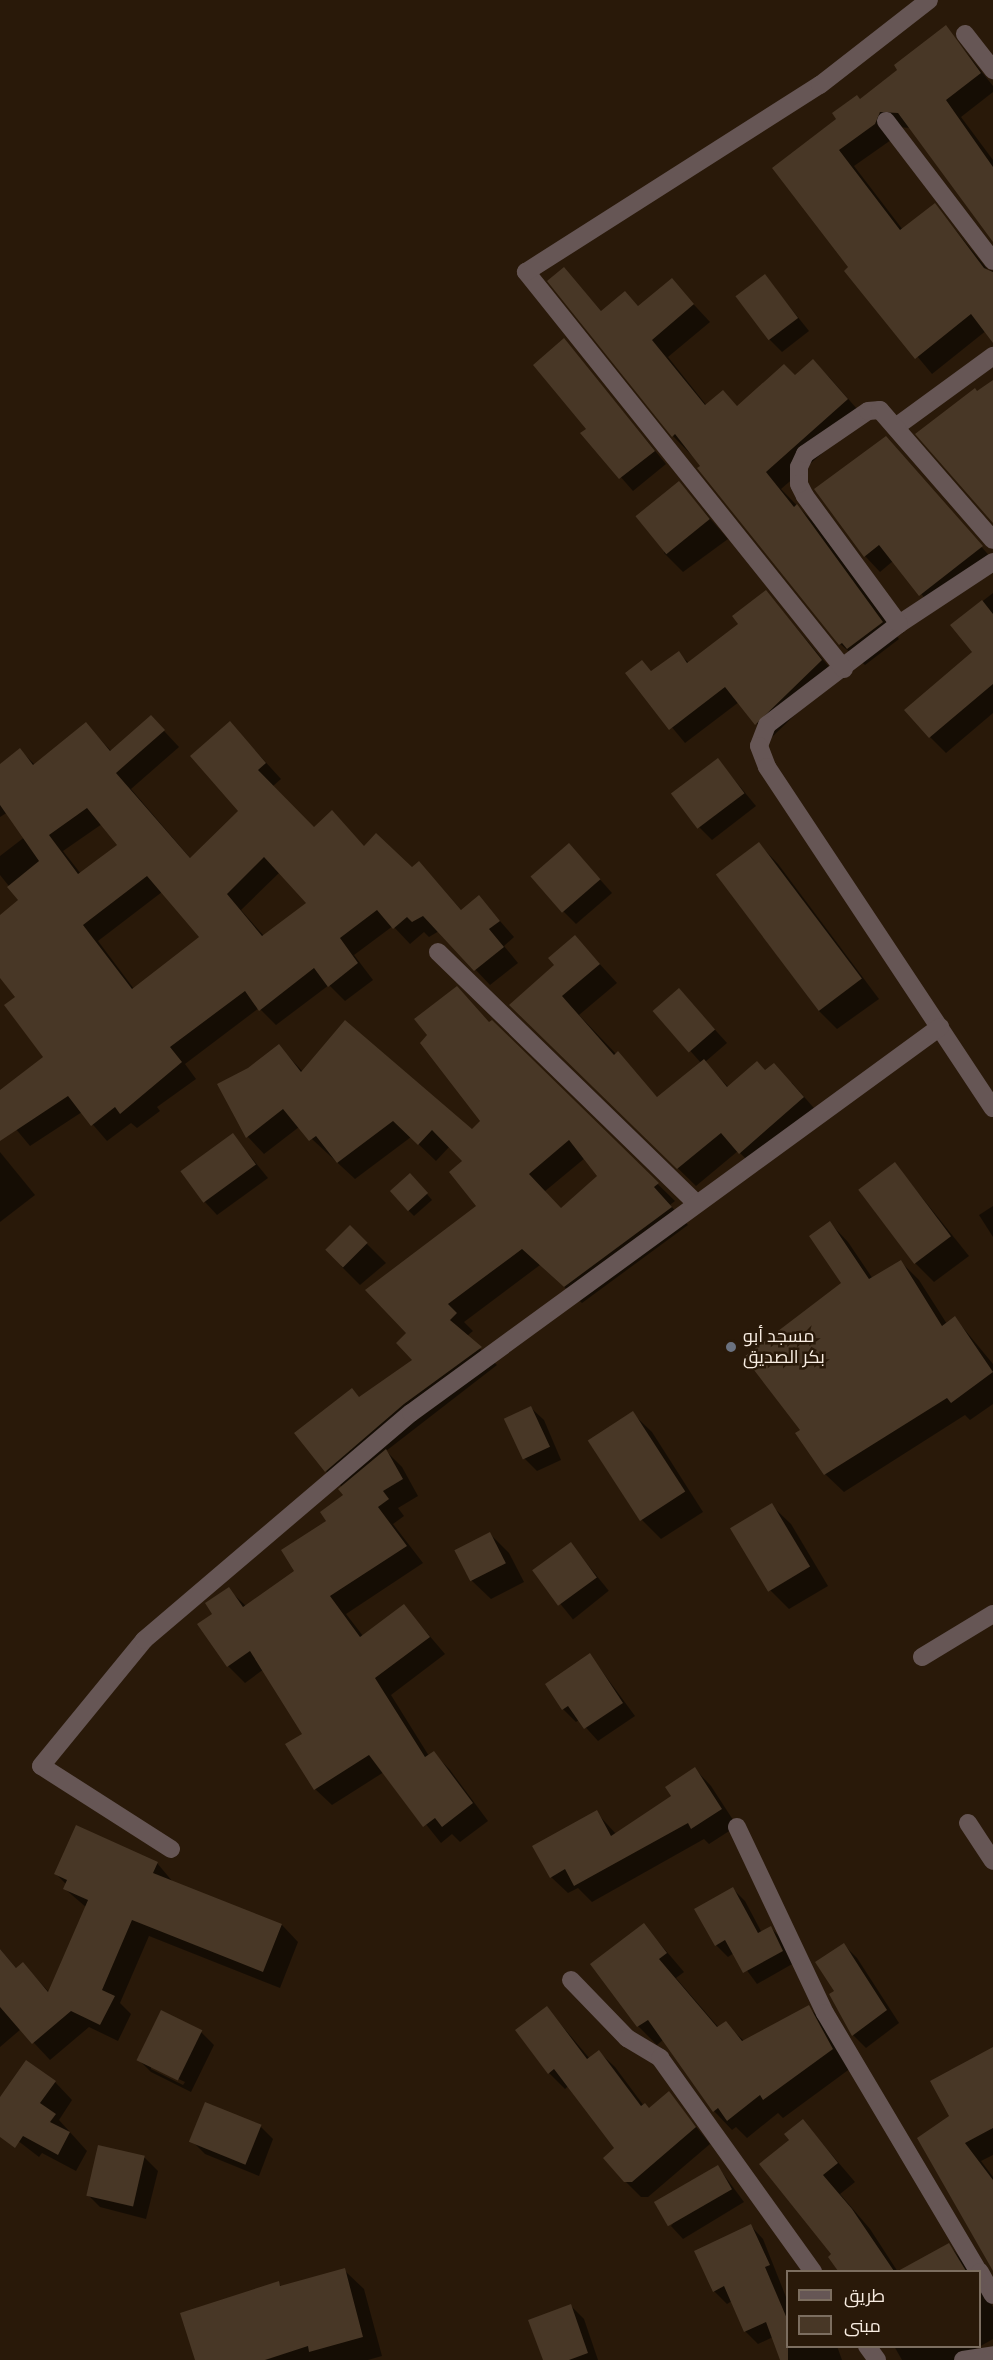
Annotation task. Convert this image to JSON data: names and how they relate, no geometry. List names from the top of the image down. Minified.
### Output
{"places":["مسجد أبو بكر الصديق"],"legend":["طريق","مبنى"]}
